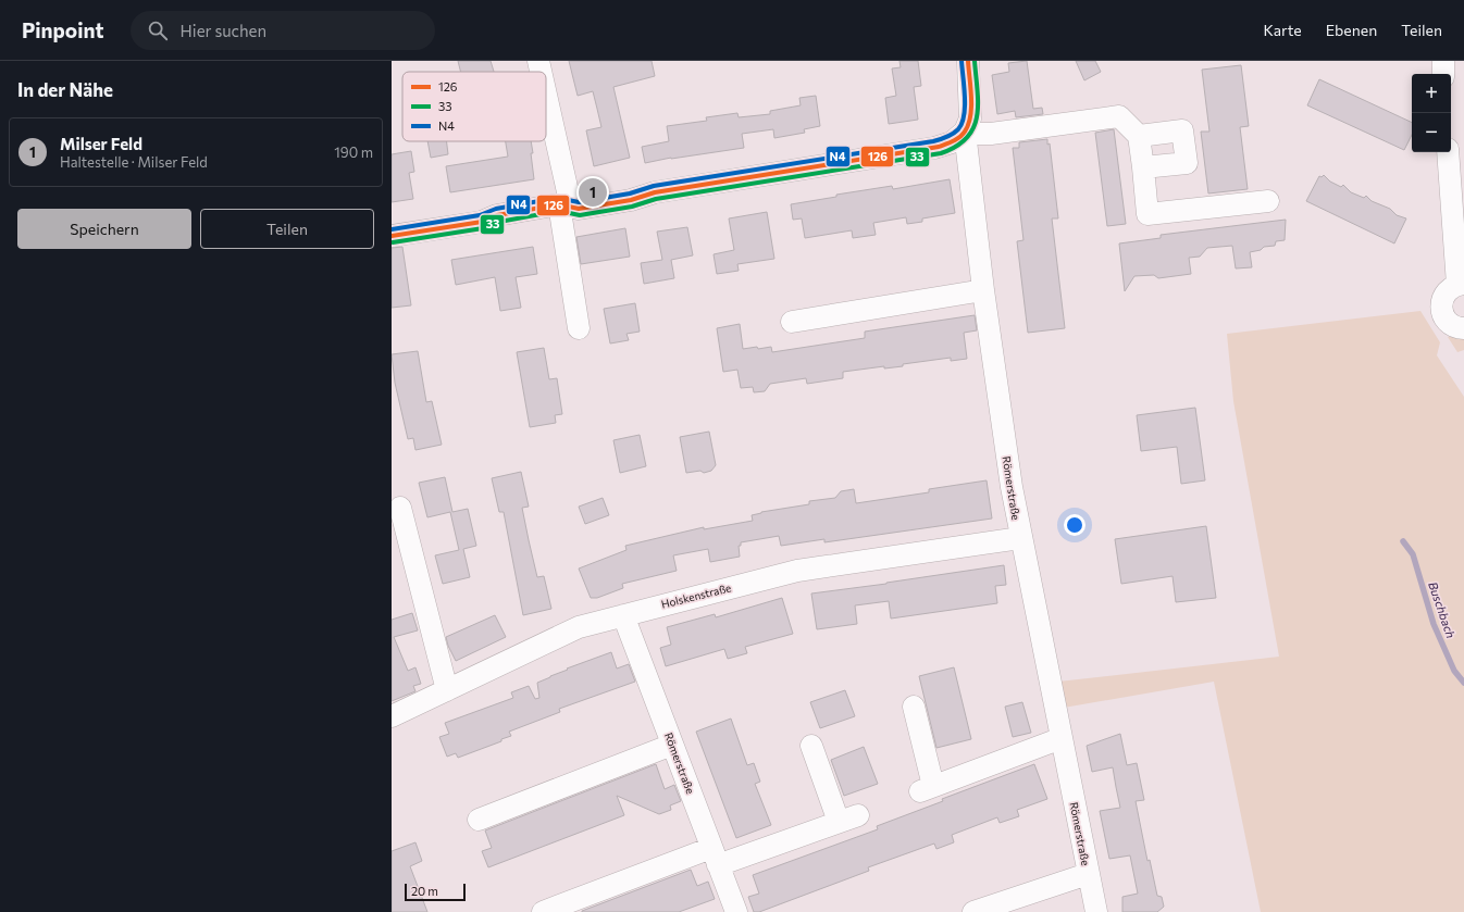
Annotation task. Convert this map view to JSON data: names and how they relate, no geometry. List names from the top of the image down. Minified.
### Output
{"streets":{"street":["Römerstraße","Holskenstraße"]},"crossings":[["Römerstraße","Holskenstraße"]],"water":["Buschbach"],"lines":["transit line 126","transit line 33","transit line N4"],"legend":["126","33","N4"],"scale_bar":"20 m","page":{"header":"Pinpoint","search":"Hier suchen","nav":["Karte","Ebenen","Teilen"],"heading":"In der Nähe","map_buttons":["+","−"],"list":[{"mark":"1","name":"Milser Feld","note":"Haltestelle · Milser Feld","value":"190 m"}],"pins":"1","buttons":["Speichern","Teilen"],"scale":"20 m"}}
